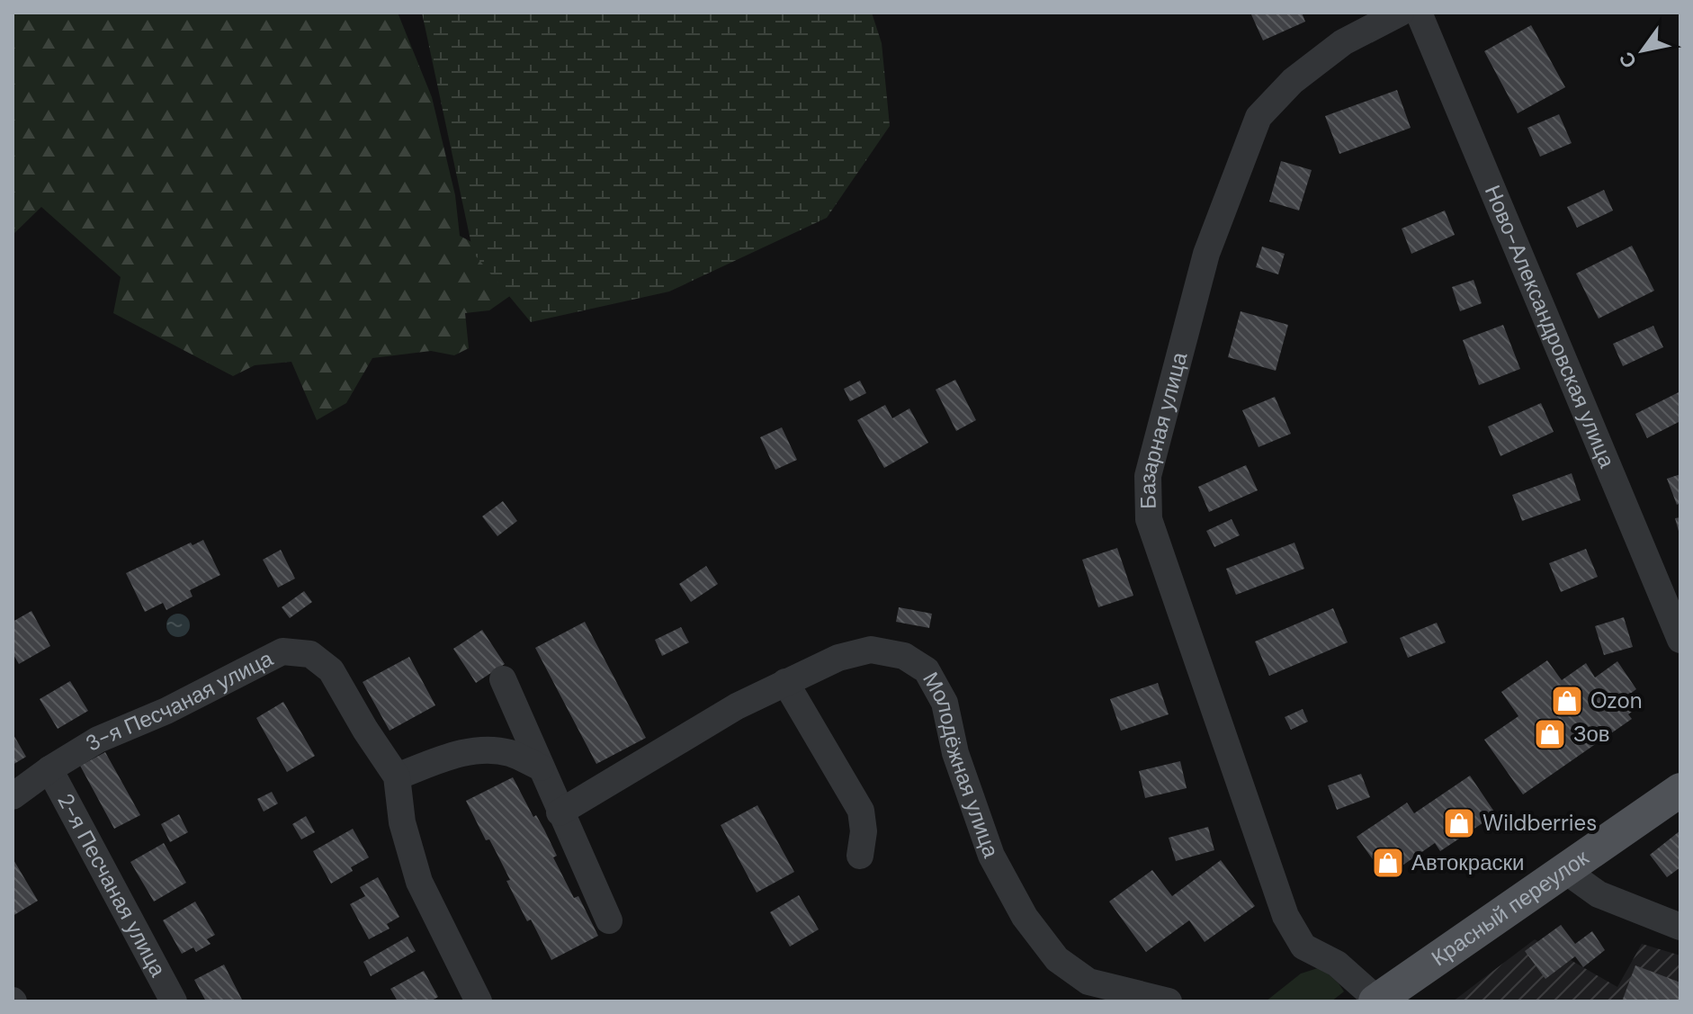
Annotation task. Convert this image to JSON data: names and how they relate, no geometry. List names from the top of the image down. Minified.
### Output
{"streets":{"main road":["Красный переулок"],"street":["Ново-Александровская улица","Базарная улица","3-я Песчаная улица","Молодёжная улица","2-я Песчаная улица"]},"crossings":[["Ново-Александровская улица","Базарная улица"],["Базарная улица","Красный переулок"],["3-я Песчаная улица","2-я Песчаная улица"]],"places":{"shop":["Ozon","Зов","Wildberries","Автокраски"]},"north":"bottom left"}
